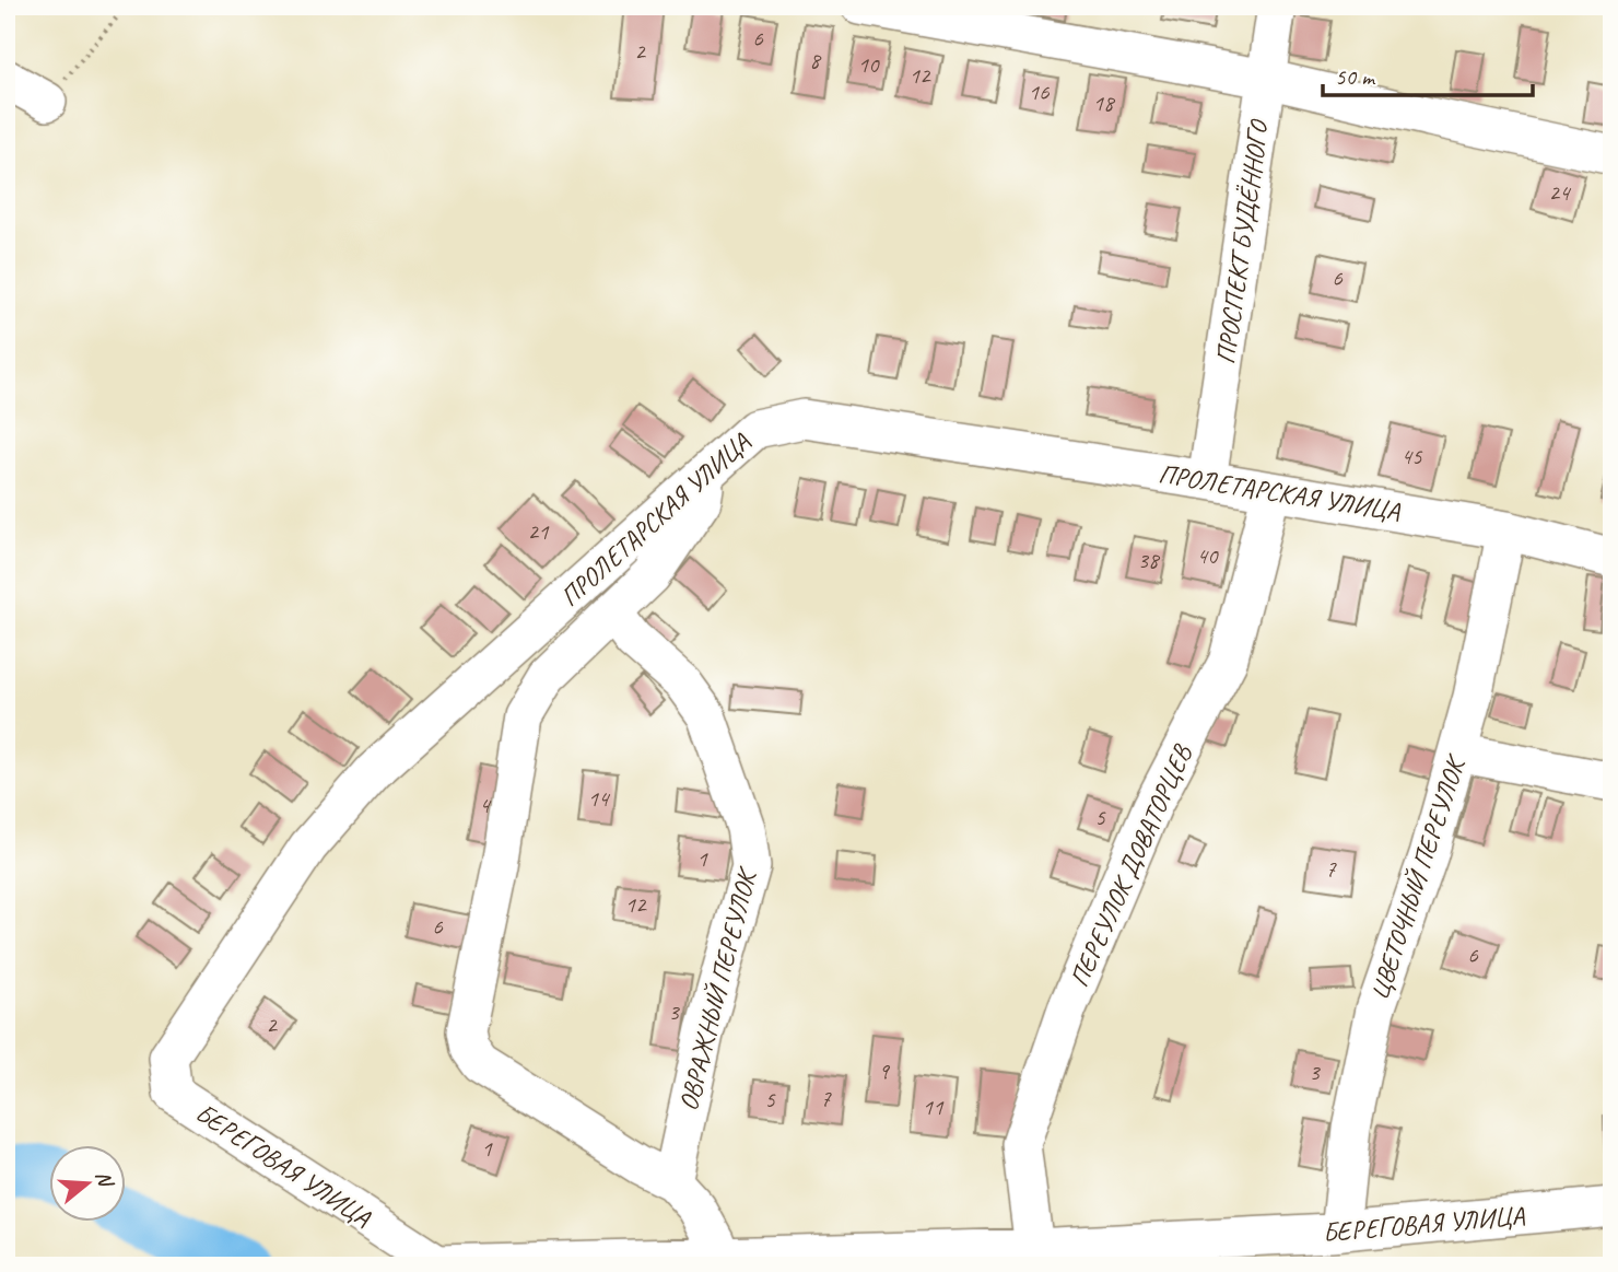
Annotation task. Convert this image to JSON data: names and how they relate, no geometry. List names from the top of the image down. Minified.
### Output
{"streets":{"street":["ПРОСПЕКТ БУДЁННОГО","ПРОЛЕТАРСКАЯ УЛИЦА","ПЕРЕУЛОК ДОВАТОРЦЕВ","ЦВЕТОЧНЫЙ ПЕРЕУЛОК","ОВРАЖНЫЙ ПЕРЕУЛОК","БЕРЕГОВАЯ УЛИЦА"]},"crossings":[["ПРОСПЕКТ БУДЁННОГО","ПРОЛЕТАРСКАЯ УЛИЦА"],["ПРОЛЕТАРСКАЯ УЛИЦА","ПЕРЕУЛОК ДОВАТОРЦЕВ"],["ПРОЛЕТАРСКАЯ УЛИЦА","ЦВЕТОЧНЫЙ ПЕРЕУЛОК"],["ПРОЛЕТАРСКАЯ УЛИЦА","БЕРЕГОВАЯ УЛИЦА"],["ПЕРЕУЛОК ДОВАТОРЦЕВ","БЕРЕГОВАЯ УЛИЦА"],["ЦВЕТОЧНЫЙ ПЕРЕУЛОК","БЕРЕГОВАЯ УЛИЦА"]],"house_numbers":["6","2","8","10","12","16","18","24","6","45","21","40","38","14","4","5","1","7","12","6","6","3","2","9","3","7","5","11","1"],"scale_bar":"50 m","north":"right"}
